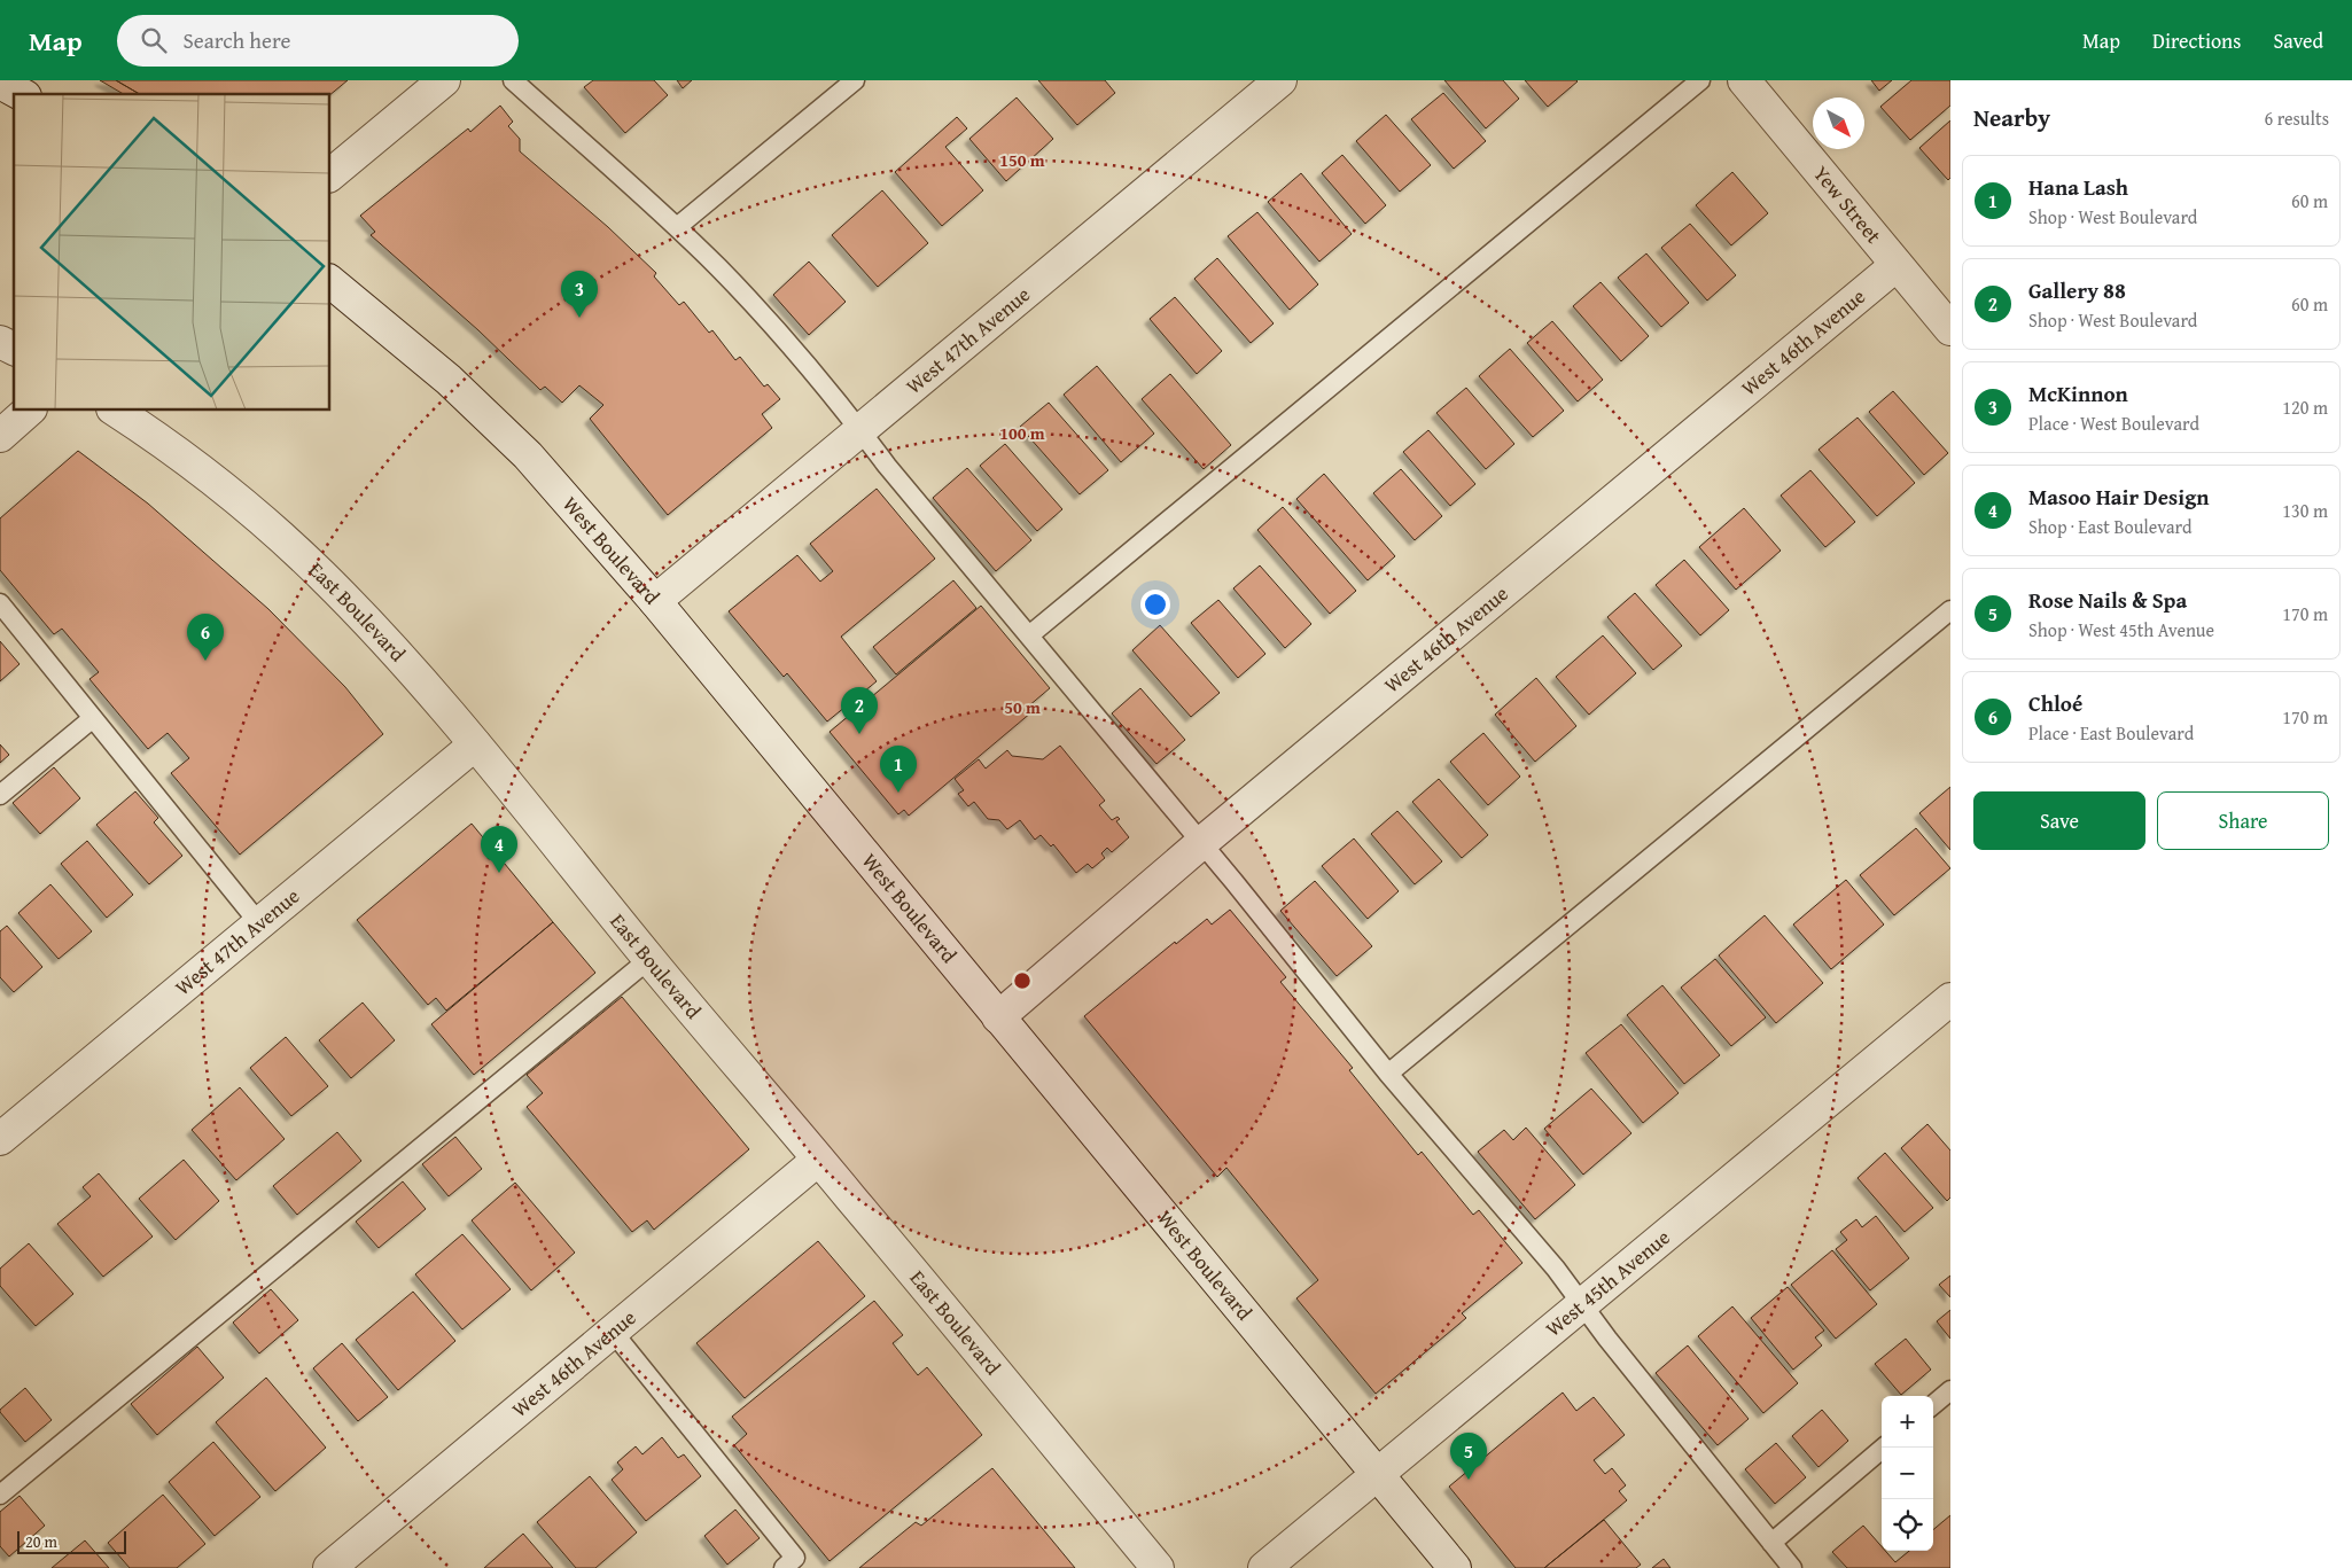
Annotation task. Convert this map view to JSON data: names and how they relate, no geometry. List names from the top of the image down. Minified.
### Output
{"streets":{"street":["Yew Street","West 47th Avenue","West 46th Avenue","West Boulevard","East Boulevard","West 45th Avenue"]},"crossings":[["Yew Street","West 46th Avenue"],["West 47th Avenue","West Boulevard"],["West 47th Avenue","East Boulevard"],["West 46th Avenue","West Boulevard"],["West 46th Avenue","East Boulevard"],["West Boulevard","West 45th Avenue"]],"scale_bar":"20 m","north":"bottom right","page":{"header":"Map","search":"Search here","nav":["Map","Directions","Saved"],"heading":["Nearby","6 results"],"list":[{"mark":"1","name":"Hana Lash","note":"Shop · West Boulevard","value":"60 m"},{"mark":"2","name":"Gallery 88","note":"Shop · West Boulevard","value":"60 m"},{"mark":"3","name":"McKinnon","note":"Place · West Boulevard","value":"120 m"},{"mark":"4","name":"Masoo Hair Design","note":"Shop · East Boulevard","value":"130 m"},{"mark":"5","name":"Rose Nails & Spa","note":"Shop · West 45th Avenue","value":"170 m"},{"mark":"6","name":"Chloé","note":"Place · East Boulevard","value":"170 m"}],"pins":["3","6","2","1","4","5"],"buttons":["Save","Share"],"map_buttons":["+","−"],"scale":"20 m"},"rings":["150 m","100 m","50 m"]}
